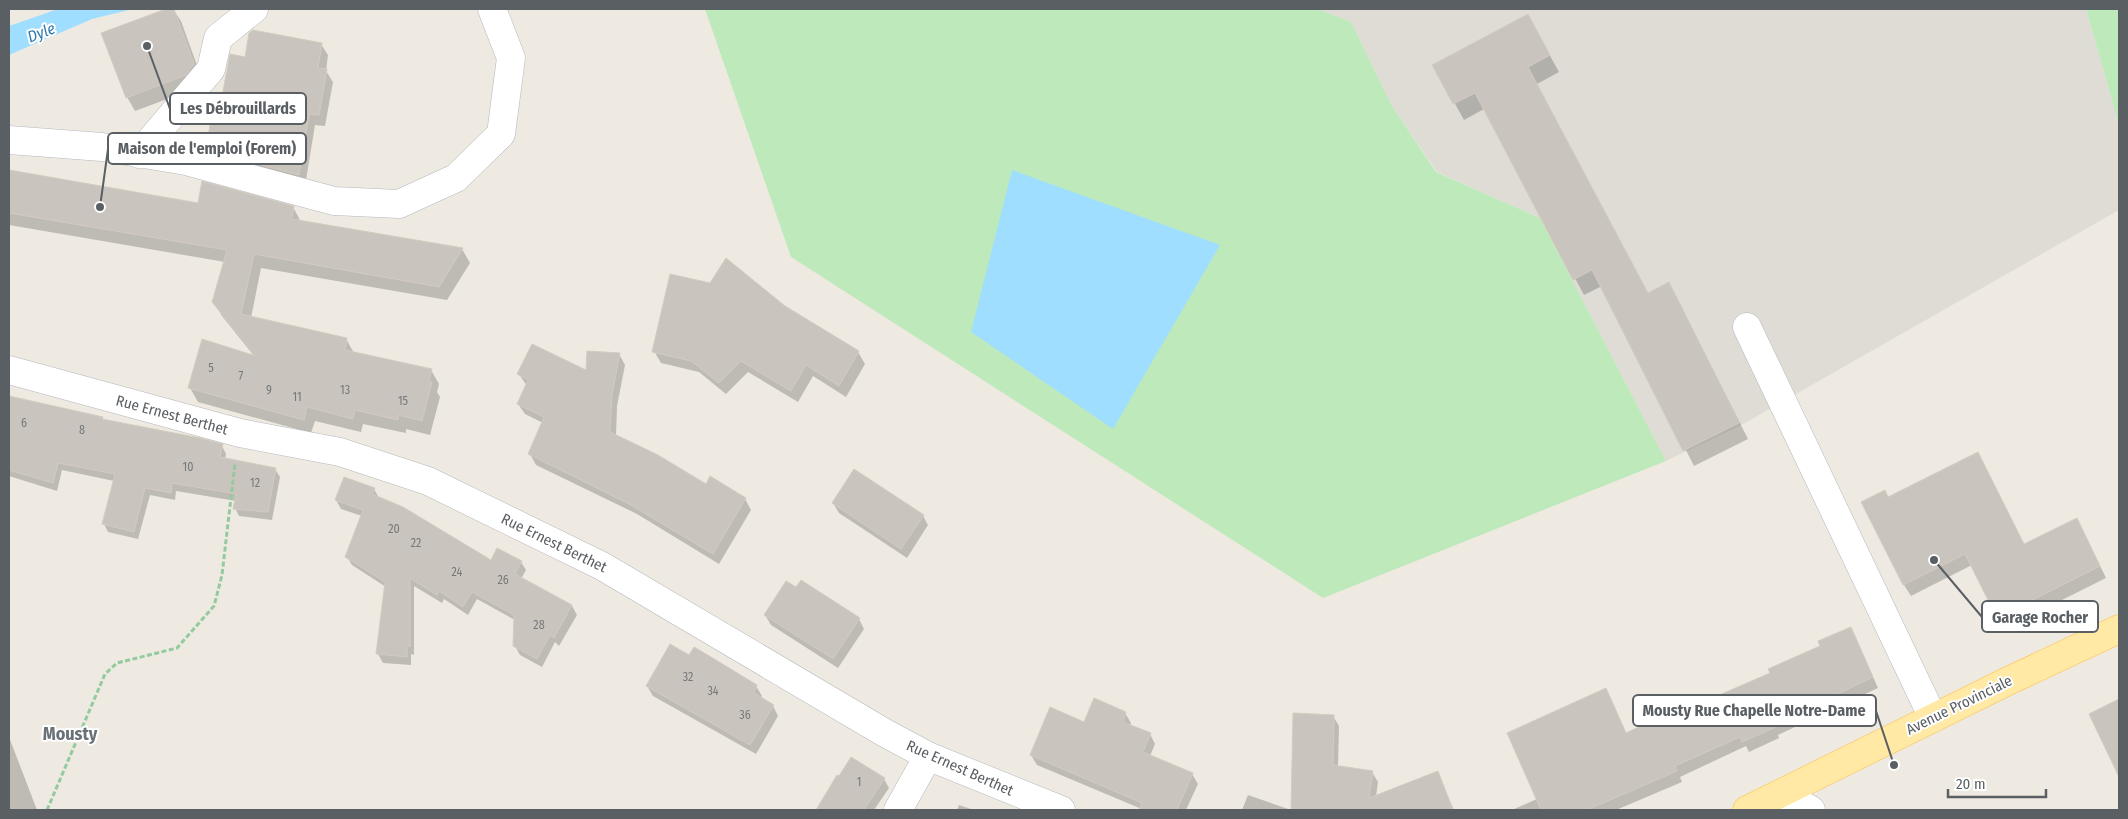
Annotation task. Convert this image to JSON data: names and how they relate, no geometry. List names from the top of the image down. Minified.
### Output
{"streets":{"main road":["Avenue Provinciale"],"street":["Rue Ernest Berthet"]},"districts":["Mousty"],"water":["Dyle"],"places":["Les Débrouillards","Maison de l'emploi (Forem)","Garage Rocher","Mousty Rue Chapelle Notre-Dame"],"house_numbers":["5","7","9","13","11","15","6","8","10","12","20","22","24","26","28","32","34","36","1"],"scale_bar":"20 m"}
